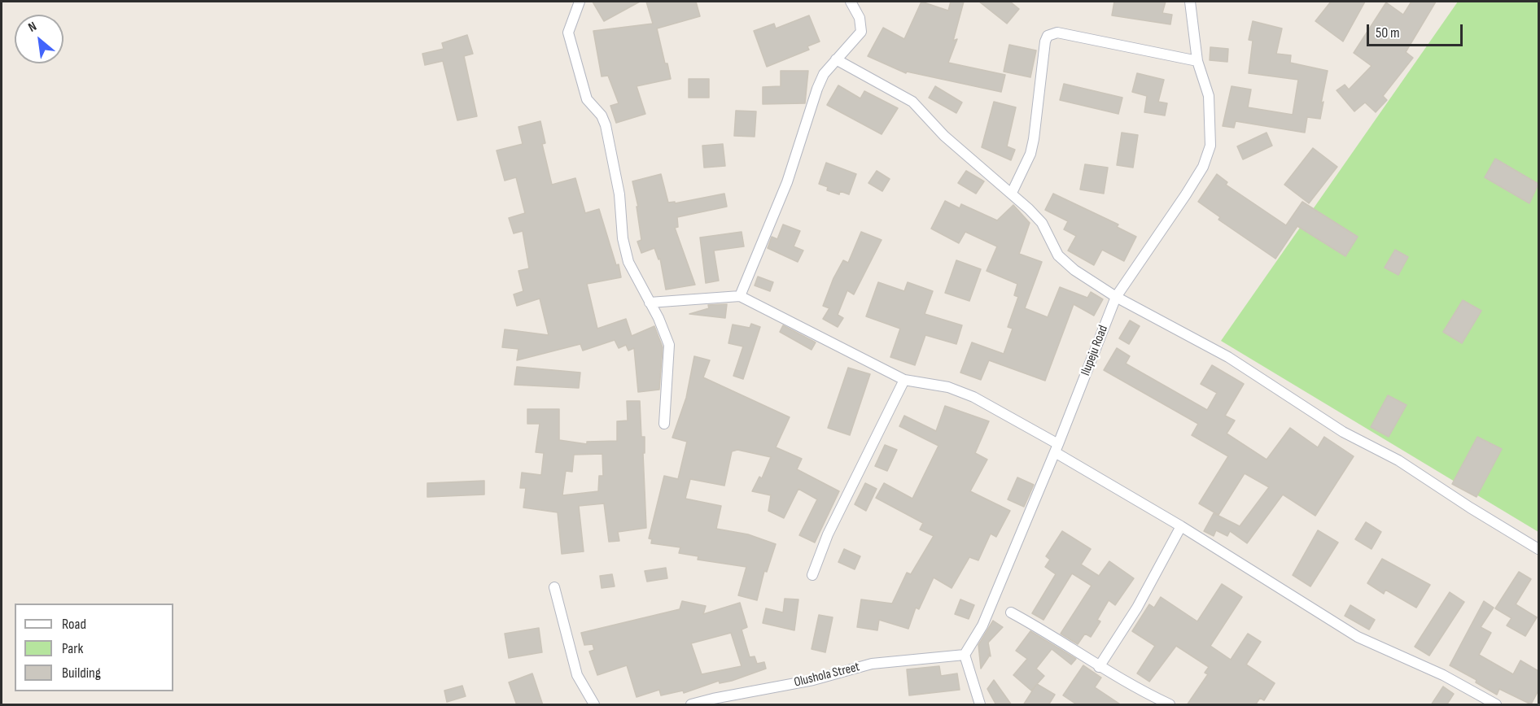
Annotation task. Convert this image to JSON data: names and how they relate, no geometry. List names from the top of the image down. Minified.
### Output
{"streets":{"street":["Ilupeju Road","Olushola Street"]},"crossings":[["Ilupeju Road","Olushola Street"]],"legend":["Road","Park","Building"],"scale_bar":"50 m","north":"top left"}
